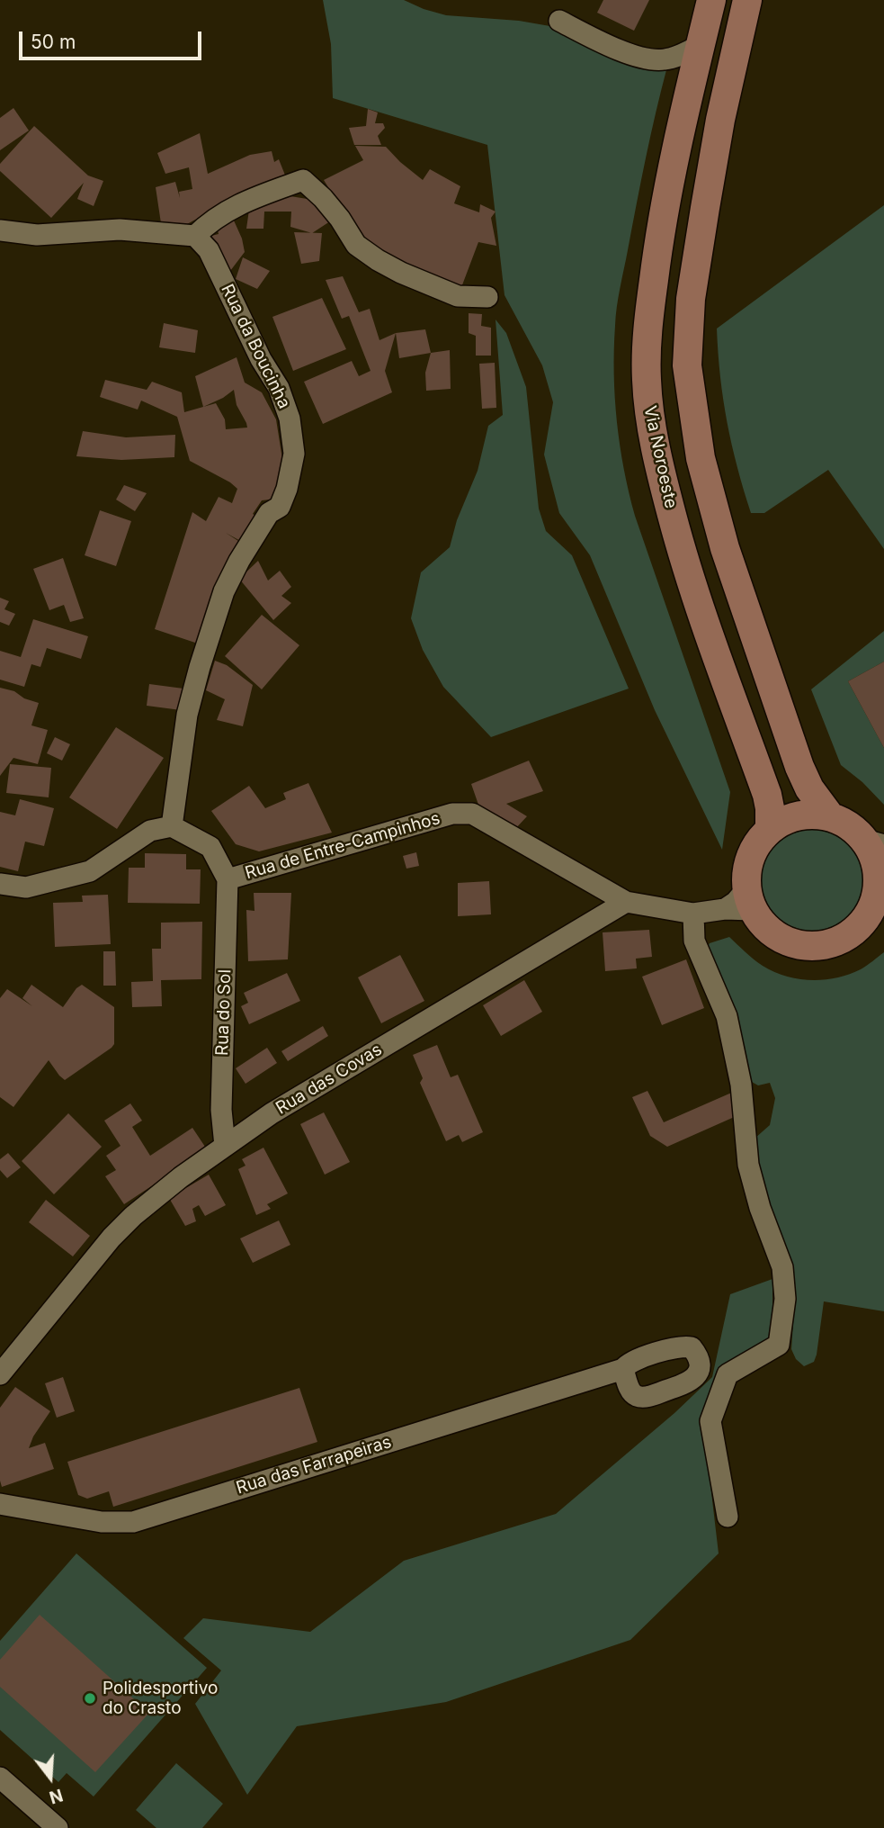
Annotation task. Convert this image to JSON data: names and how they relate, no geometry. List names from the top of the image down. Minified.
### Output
{"streets":{"main road":["Via Noroeste"],"street":["Rua da Boucinha","Rua de Entre-Campinhos","Rua do Sol","Rua das Covas","Rua das Farrapeiras"]},"crossings":[["Rua da Boucinha","Rua de Entre-Campinhos"],["Rua de Entre-Campinhos","Rua do Sol"],["Rua de Entre-Campinhos","Rua das Covas"],["Rua do Sol","Rua das Covas"]],"places":["Polidesportivo do Crasto"],"scale_bar":"50 m","north":"bottom"}
